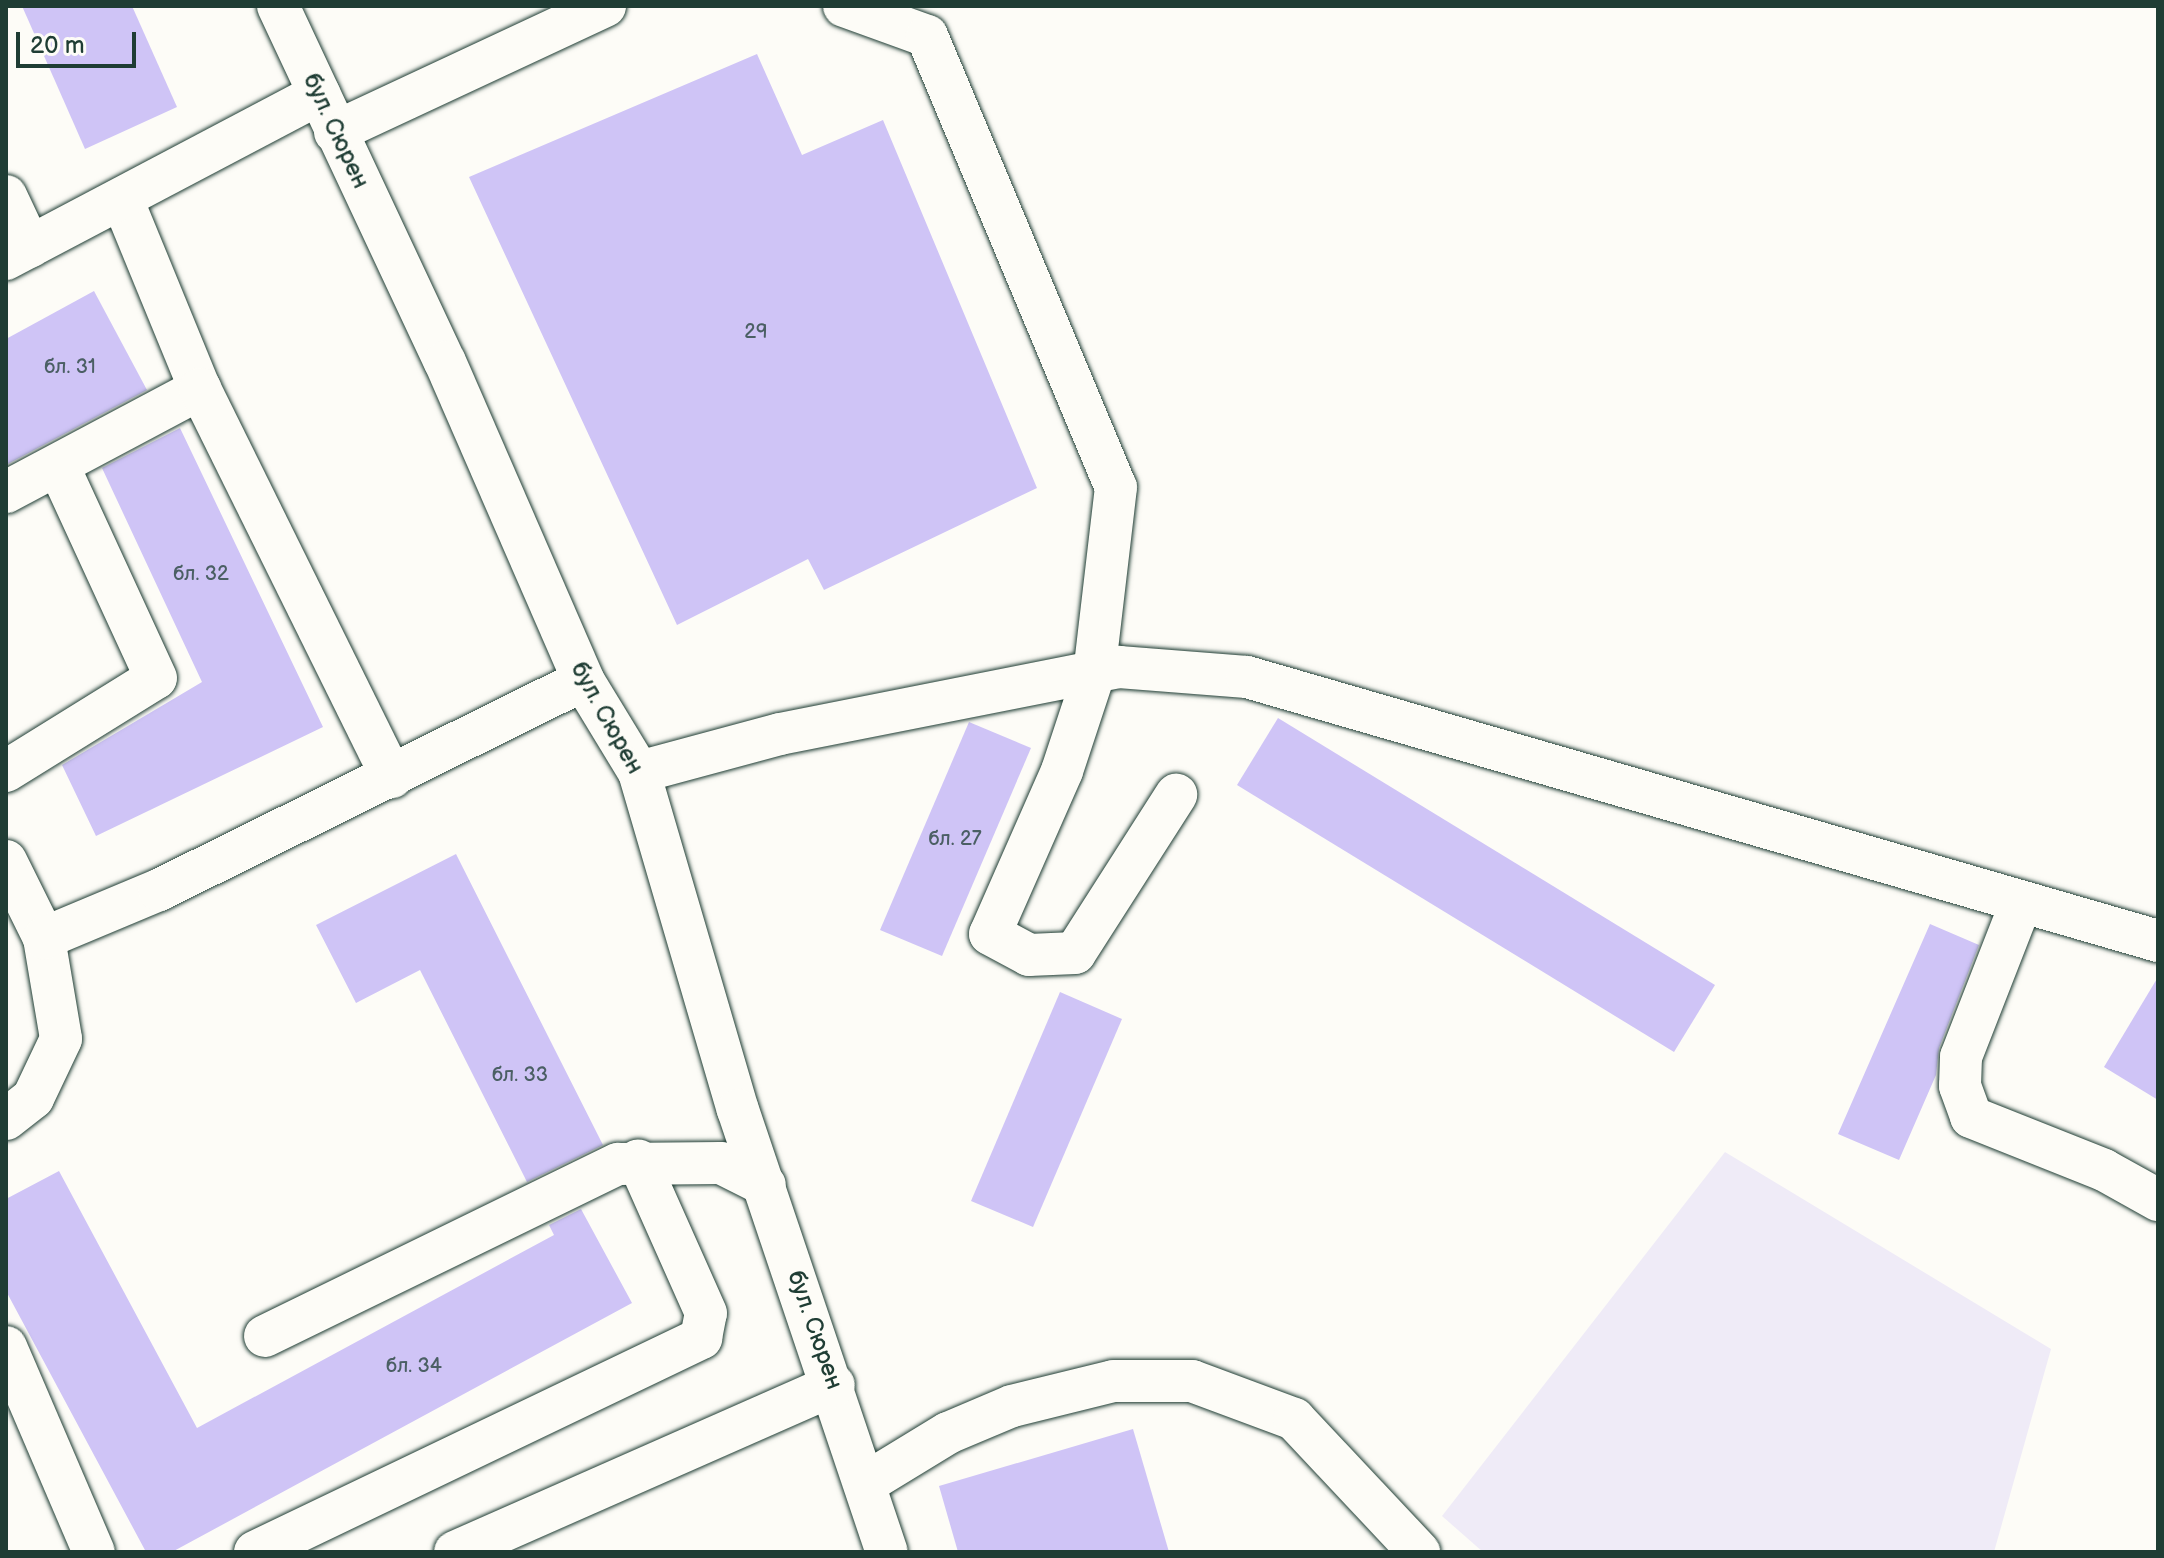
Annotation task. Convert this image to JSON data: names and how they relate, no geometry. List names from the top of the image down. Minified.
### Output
{"streets":{"street":["бул. Сюрен"]},"house_numbers":["29","бл. 31","бл. 32","бл. 27","бл. 33","бл. 34"],"scale_bar":"20 m"}
